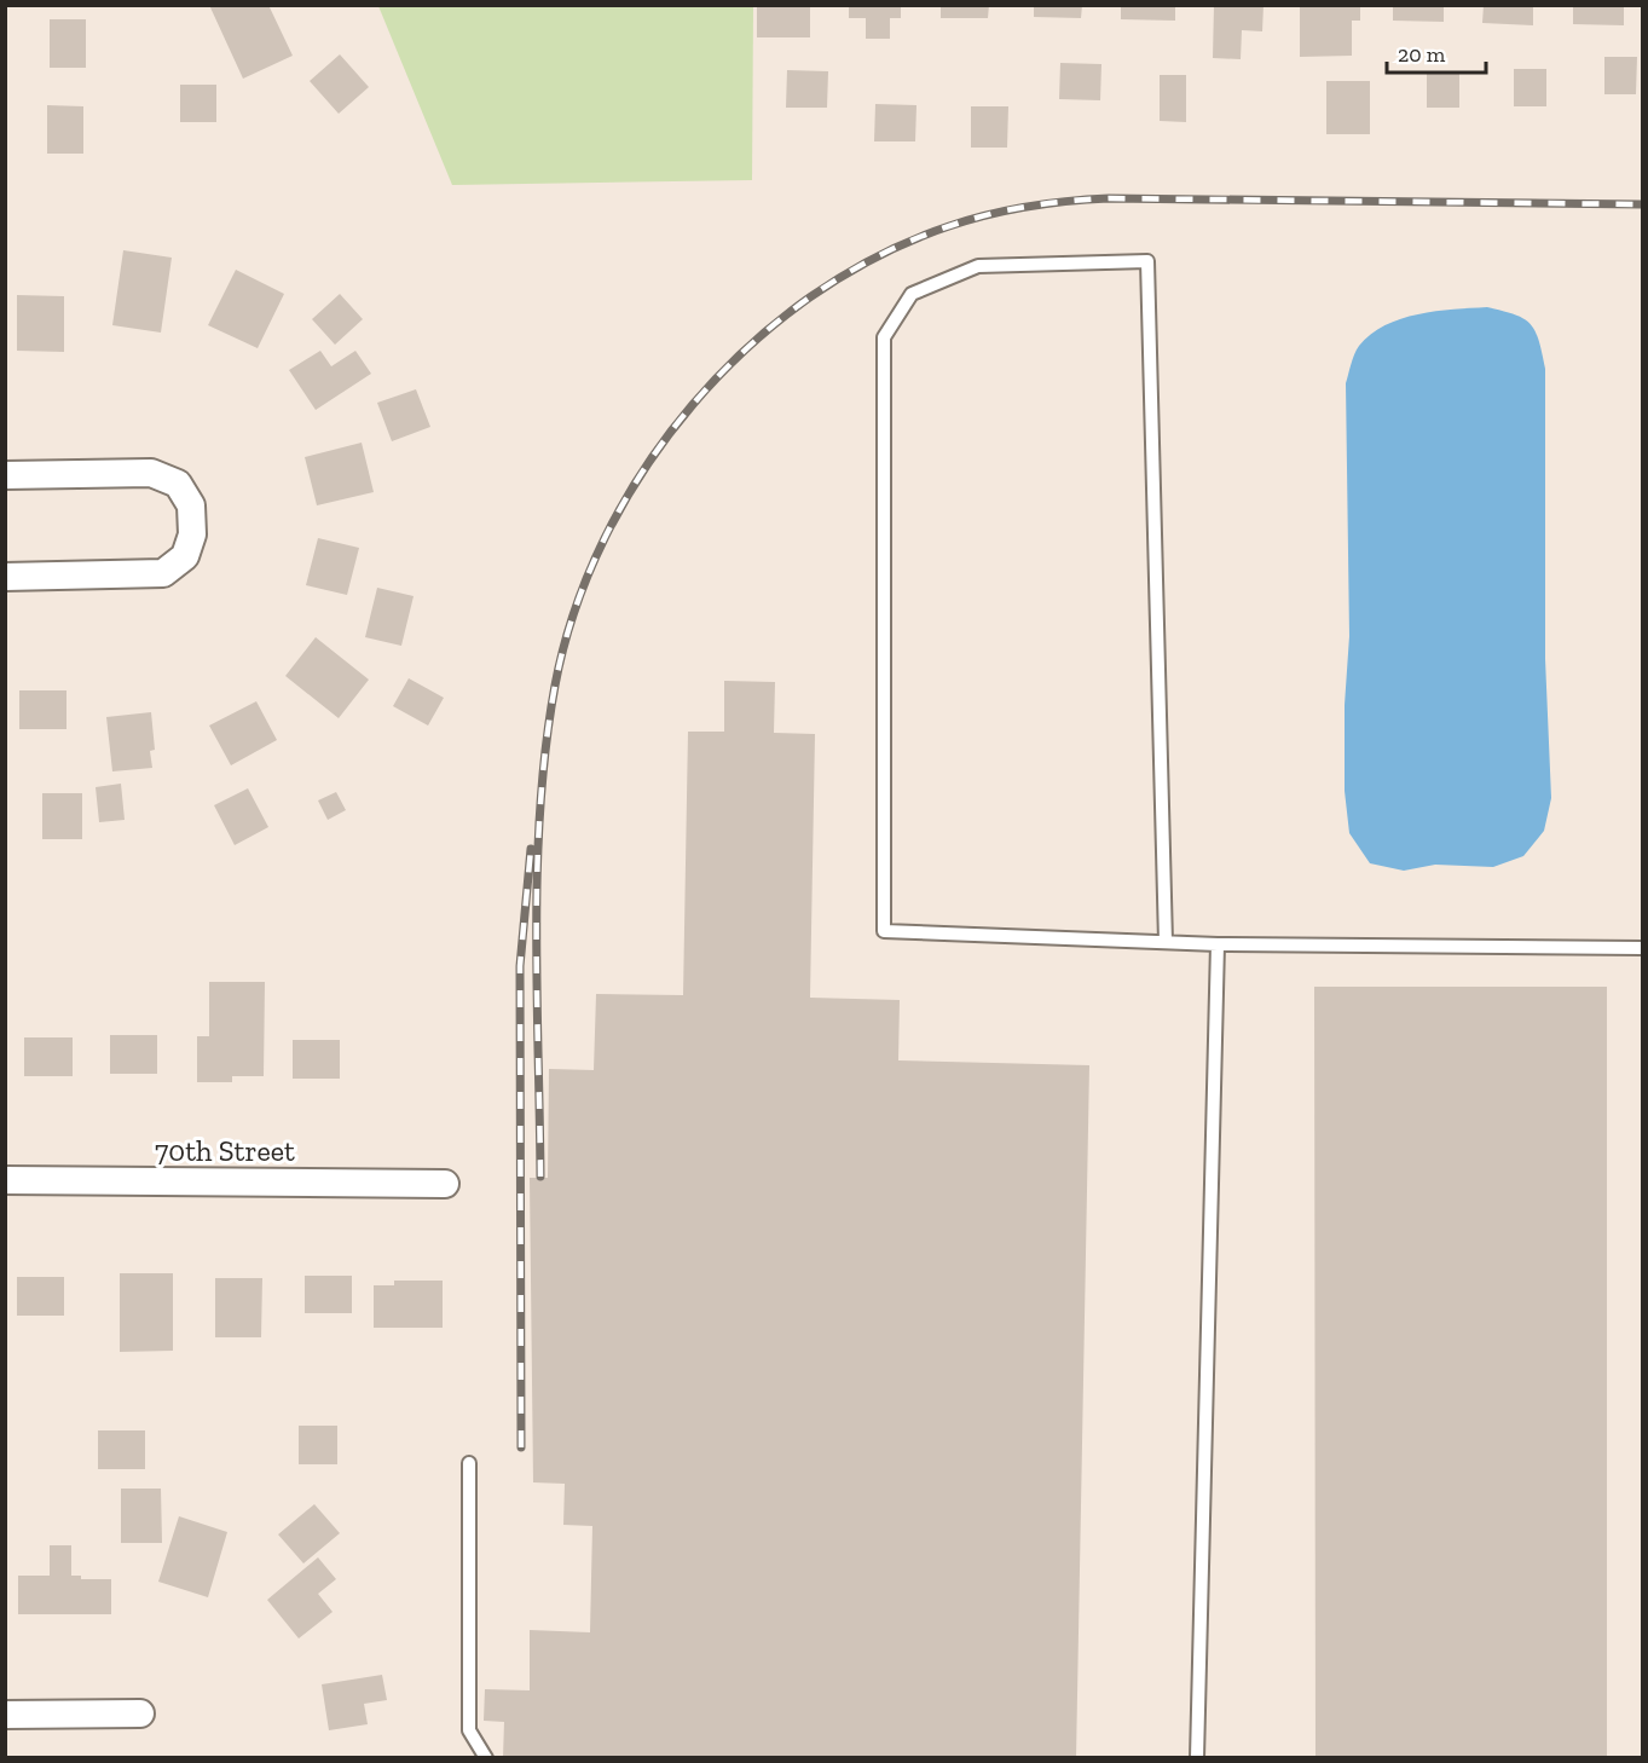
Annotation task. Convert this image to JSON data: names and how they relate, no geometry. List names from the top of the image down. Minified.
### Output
{"streets":{"street":["70th Street"]},"scale_bar":"20 m"}
